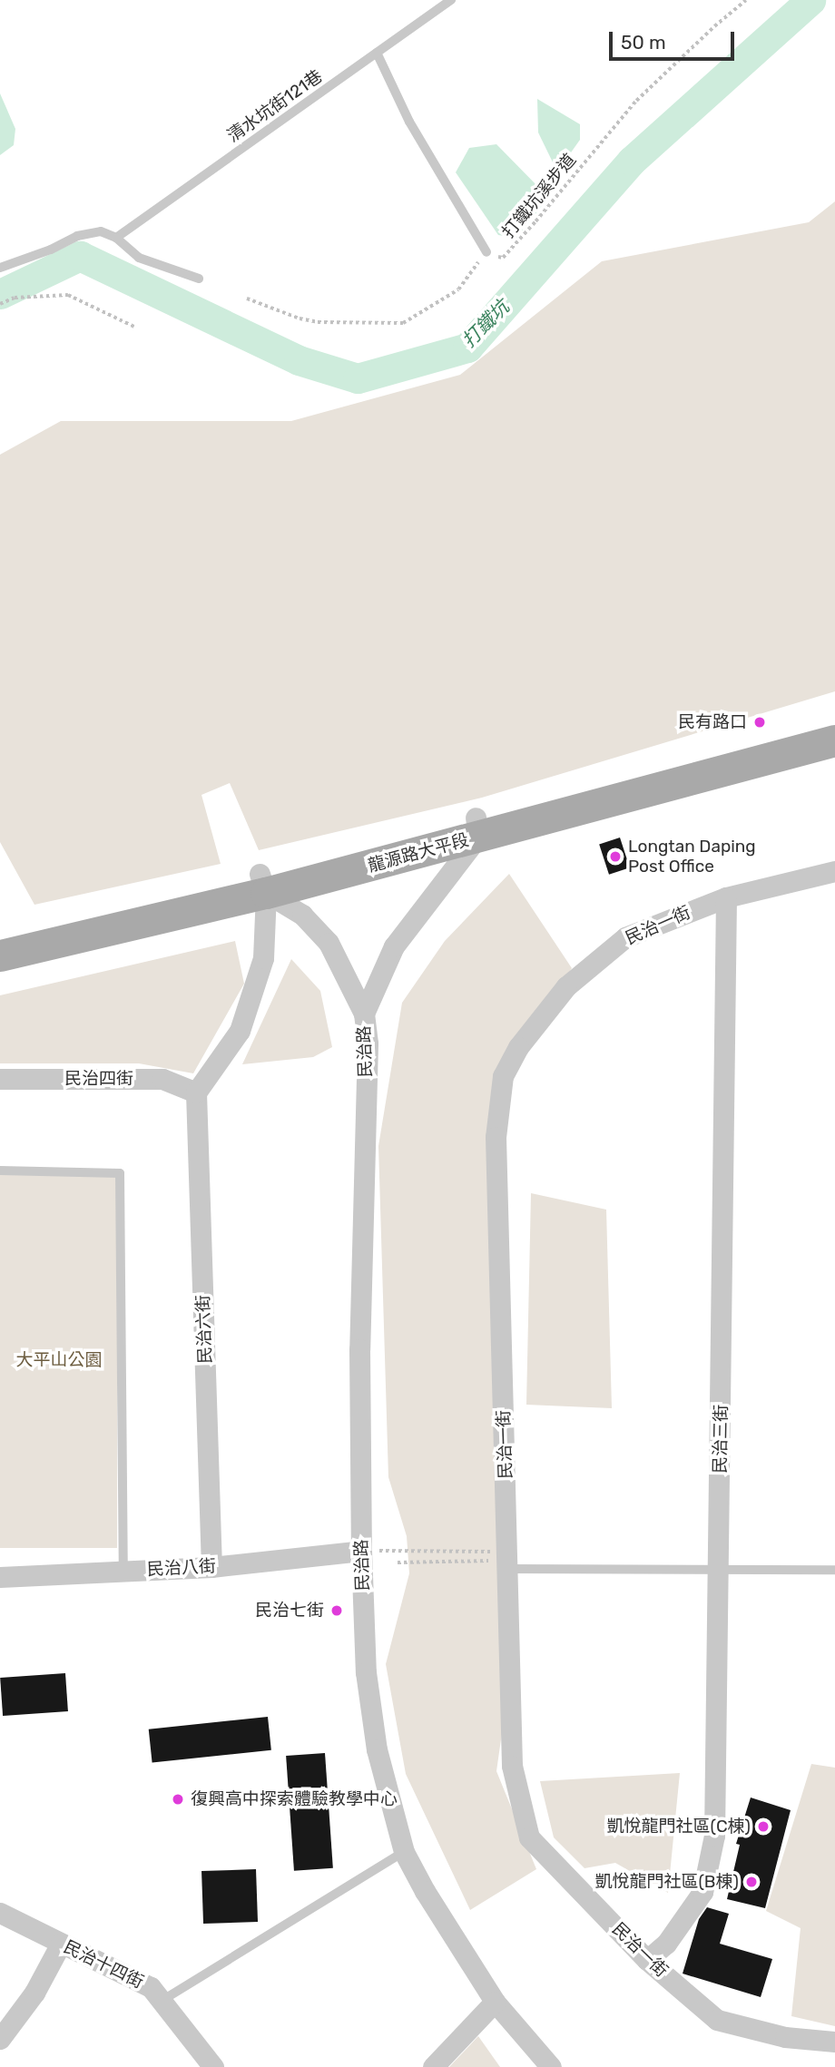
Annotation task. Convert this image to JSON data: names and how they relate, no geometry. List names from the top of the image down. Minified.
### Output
{"streets":{"main road":["龍源路大平段"],"street":["民治一街","民治路","民治四街","民治六街","民治三街","民治八街","民治十四街"],"lane":["清水坑街121巷"],"path":["打鐵坑溪步道"]},"crossings":[["民治一街","民治三街"],["民治路","民治八街"],["民治四街","民治六街"],["民治六街","民治八街"]],"water":["打鐵坑"],"parks":["大平山公園"],"places":["民有路口","Longtan Daping Post Office","民治七街","復興高中探索體驗教學中心","凱悅龍門社區(C棟)","凱悅龍門社區(B棟)"],"scale_bar":"50 m"}
